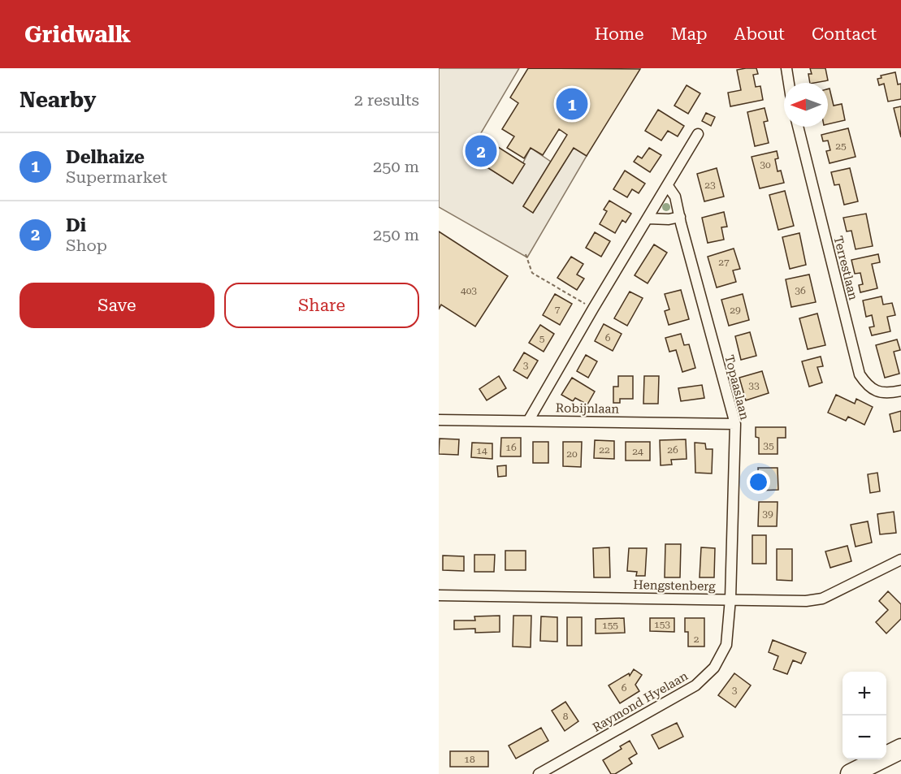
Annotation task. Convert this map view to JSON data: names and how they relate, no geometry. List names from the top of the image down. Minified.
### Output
{"streets":{"street":["Terrestlaan","Topaaslaan","Robijnlaan","Hengstenberg","Raymond Hyelaan"]},"crossings":[["Topaaslaan","Robijnlaan"],["Topaaslaan","Hengstenberg"],["Topaaslaan","Raymond Hyelaan"],["Hengstenberg","Raymond Hyelaan"]],"house_numbers":["25","30","23","27","403","36","7","29","6","5","3","33","35","16","22","26","14","24","20","39","153","155","2","6","3","8","18"],"north":"left","page":{"header":"Gridwalk","nav":["Home","Map","About","Contact"],"heading":["Nearby","2 results"],"pins":["1","2"],"list":[{"mark":"1","name":"Delhaize","note":"Supermarket","value":"250 m"},{"mark":"2","name":"Di","note":"Shop","value":"250 m"}],"buttons":["Save","Share"],"map_buttons":["+","−"]}}
